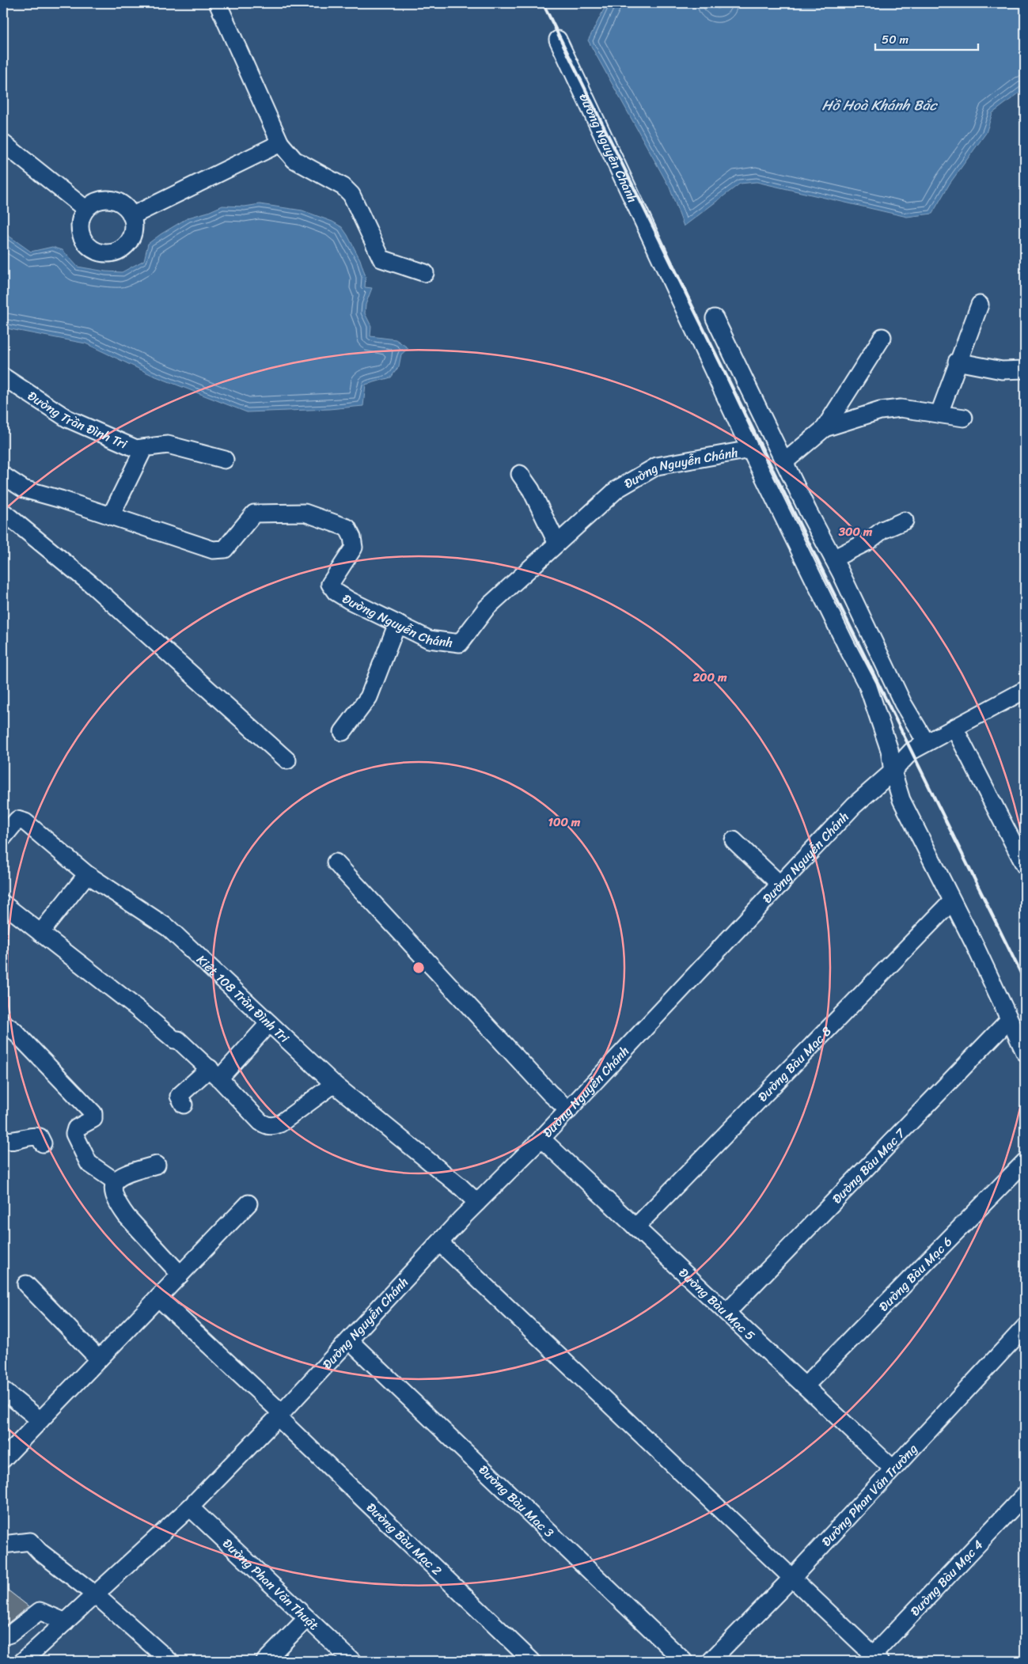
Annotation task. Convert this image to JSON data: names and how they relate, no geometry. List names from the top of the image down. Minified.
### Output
{"streets":{"street":["Đường Nguyễn Chánh","Đường Trần Đình Tri","Kiệt 108 Trần Đình Tri","Đường Bàu Mạc 8","Đường Bàu Mạc 7","Đường Bàu Mạc 6","Đường Bàu Mạc 5","Đường Phan Văn Trường","Đường Bàu Mạc 3","Đường Bàu Mạc 2","Đường Bàu Mạc 4","Đường Phan Văn Thuật"]},"crossings":[["Đường Nguyễn Chánh","Kiệt 108 Trần Đình Tri"],["Đường Nguyễn Chánh","Đường Bàu Mạc 5"],["Đường Nguyễn Chánh","Đường Bàu Mạc 3"],["Đường Nguyễn Chánh","Đường Bàu Mạc 2"],["Đường Nguyễn Chánh","Đường Phan Văn Thuật"],["Đường Bàu Mạc 8","Đường Bàu Mạc 5"],["Đường Bàu Mạc 7","Đường Bàu Mạc 5"],["Đường Bàu Mạc 6","Đường Bàu Mạc 5"],["Đường Bàu Mạc 5","Đường Phan Văn Trường"]],"water":["Hồ Hoà Khánh Bắc"],"scale_bar":"50 m","rings":["300 m","200 m","100 m"]}
